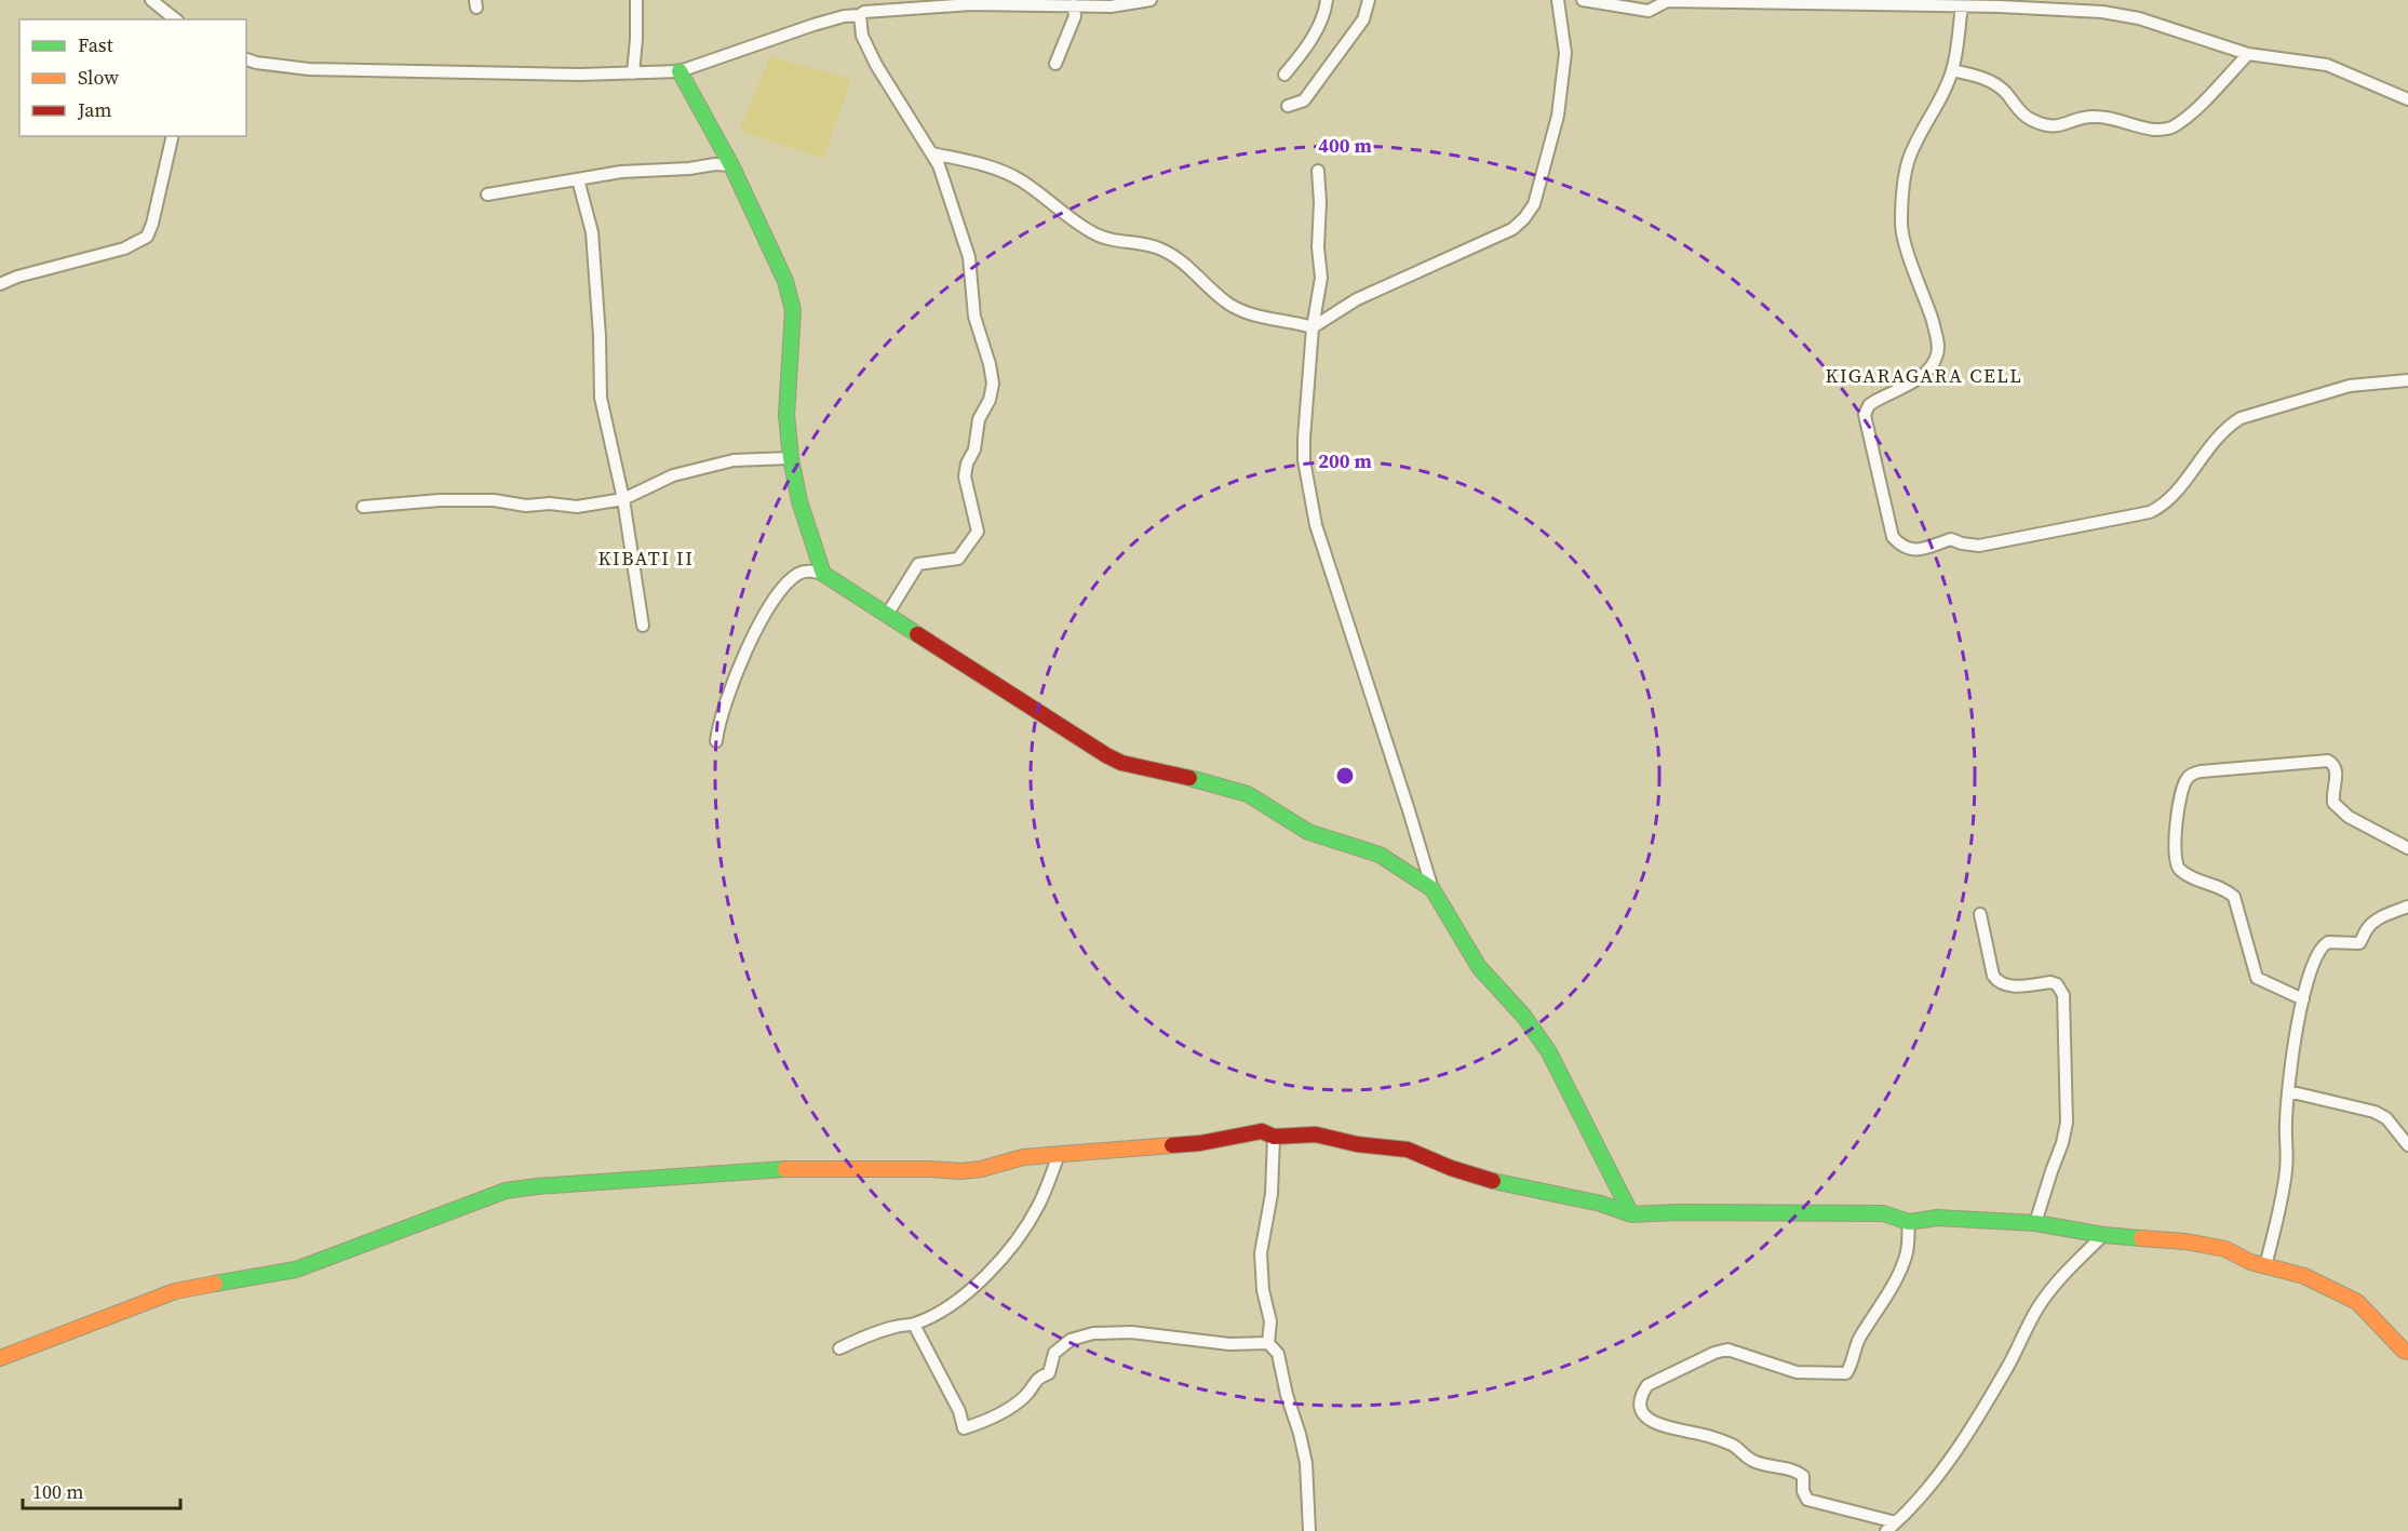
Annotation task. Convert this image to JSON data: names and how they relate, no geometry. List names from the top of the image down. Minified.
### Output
{"districts":["KIGARAGARA CELL","KIBATI II"],"legend":["Fast","Slow","Jam"],"scale_bar":"100 m","rings":["400 m","200 m"]}
